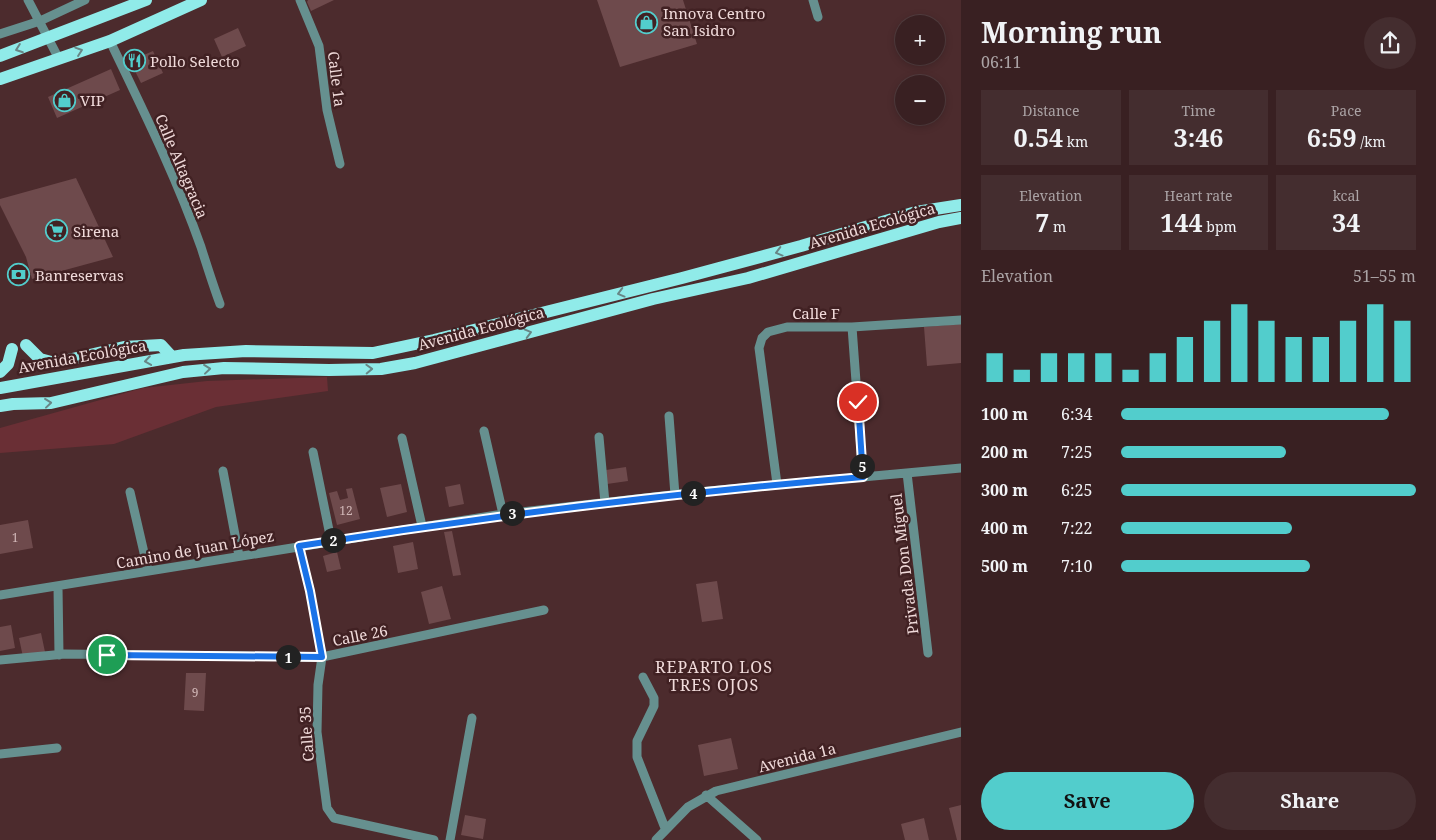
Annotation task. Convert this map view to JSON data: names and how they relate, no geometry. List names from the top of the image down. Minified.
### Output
{"streets":{"main road":["Avenida Ecológica"],"street":["Calle 1a","Calle Altagracia","Calle F","Camino de Juan López","Privada Don Miguel","Calle 26","Calle 35","Avenida 1a"]},"crossings":[["Calle F","Camino de Juan López"],["Camino de Juan López","Privada Don Miguel"],["Camino de Juan López","Calle 35"],["Calle 26","Calle 35"]],"districts":["REPARTO LOS TRES OJOS"],"places":{"shop":["Innova Centro San Isidro","VIP"],"restaurant":["Pollo Selecto"],"supermarket":["Sirena"],"bank":["Banreservas"]},"house_numbers":["12","1","9"],"page":{"heading":["Morning run","06:11"],"map_buttons":["+","−"],"stats":[["Distance","0.54 km"],["Time","3:46"],["Pace","6:59 /km"],["Elevation","7 m"],["Heart rate","144 bpm"],["kcal","34"]],"chart":["Elevation","51–55 m"],"list":[{"name":"100 m","note":"6:34"},{"name":"200 m","note":"7:25"},{"name":"300 m","note":"6:25"},{"name":"400 m","note":"7:22"},{"name":"500 m","note":"7:10"}],"pins":["5","4","3","2","1"],"buttons":["Save","Share"]}}
